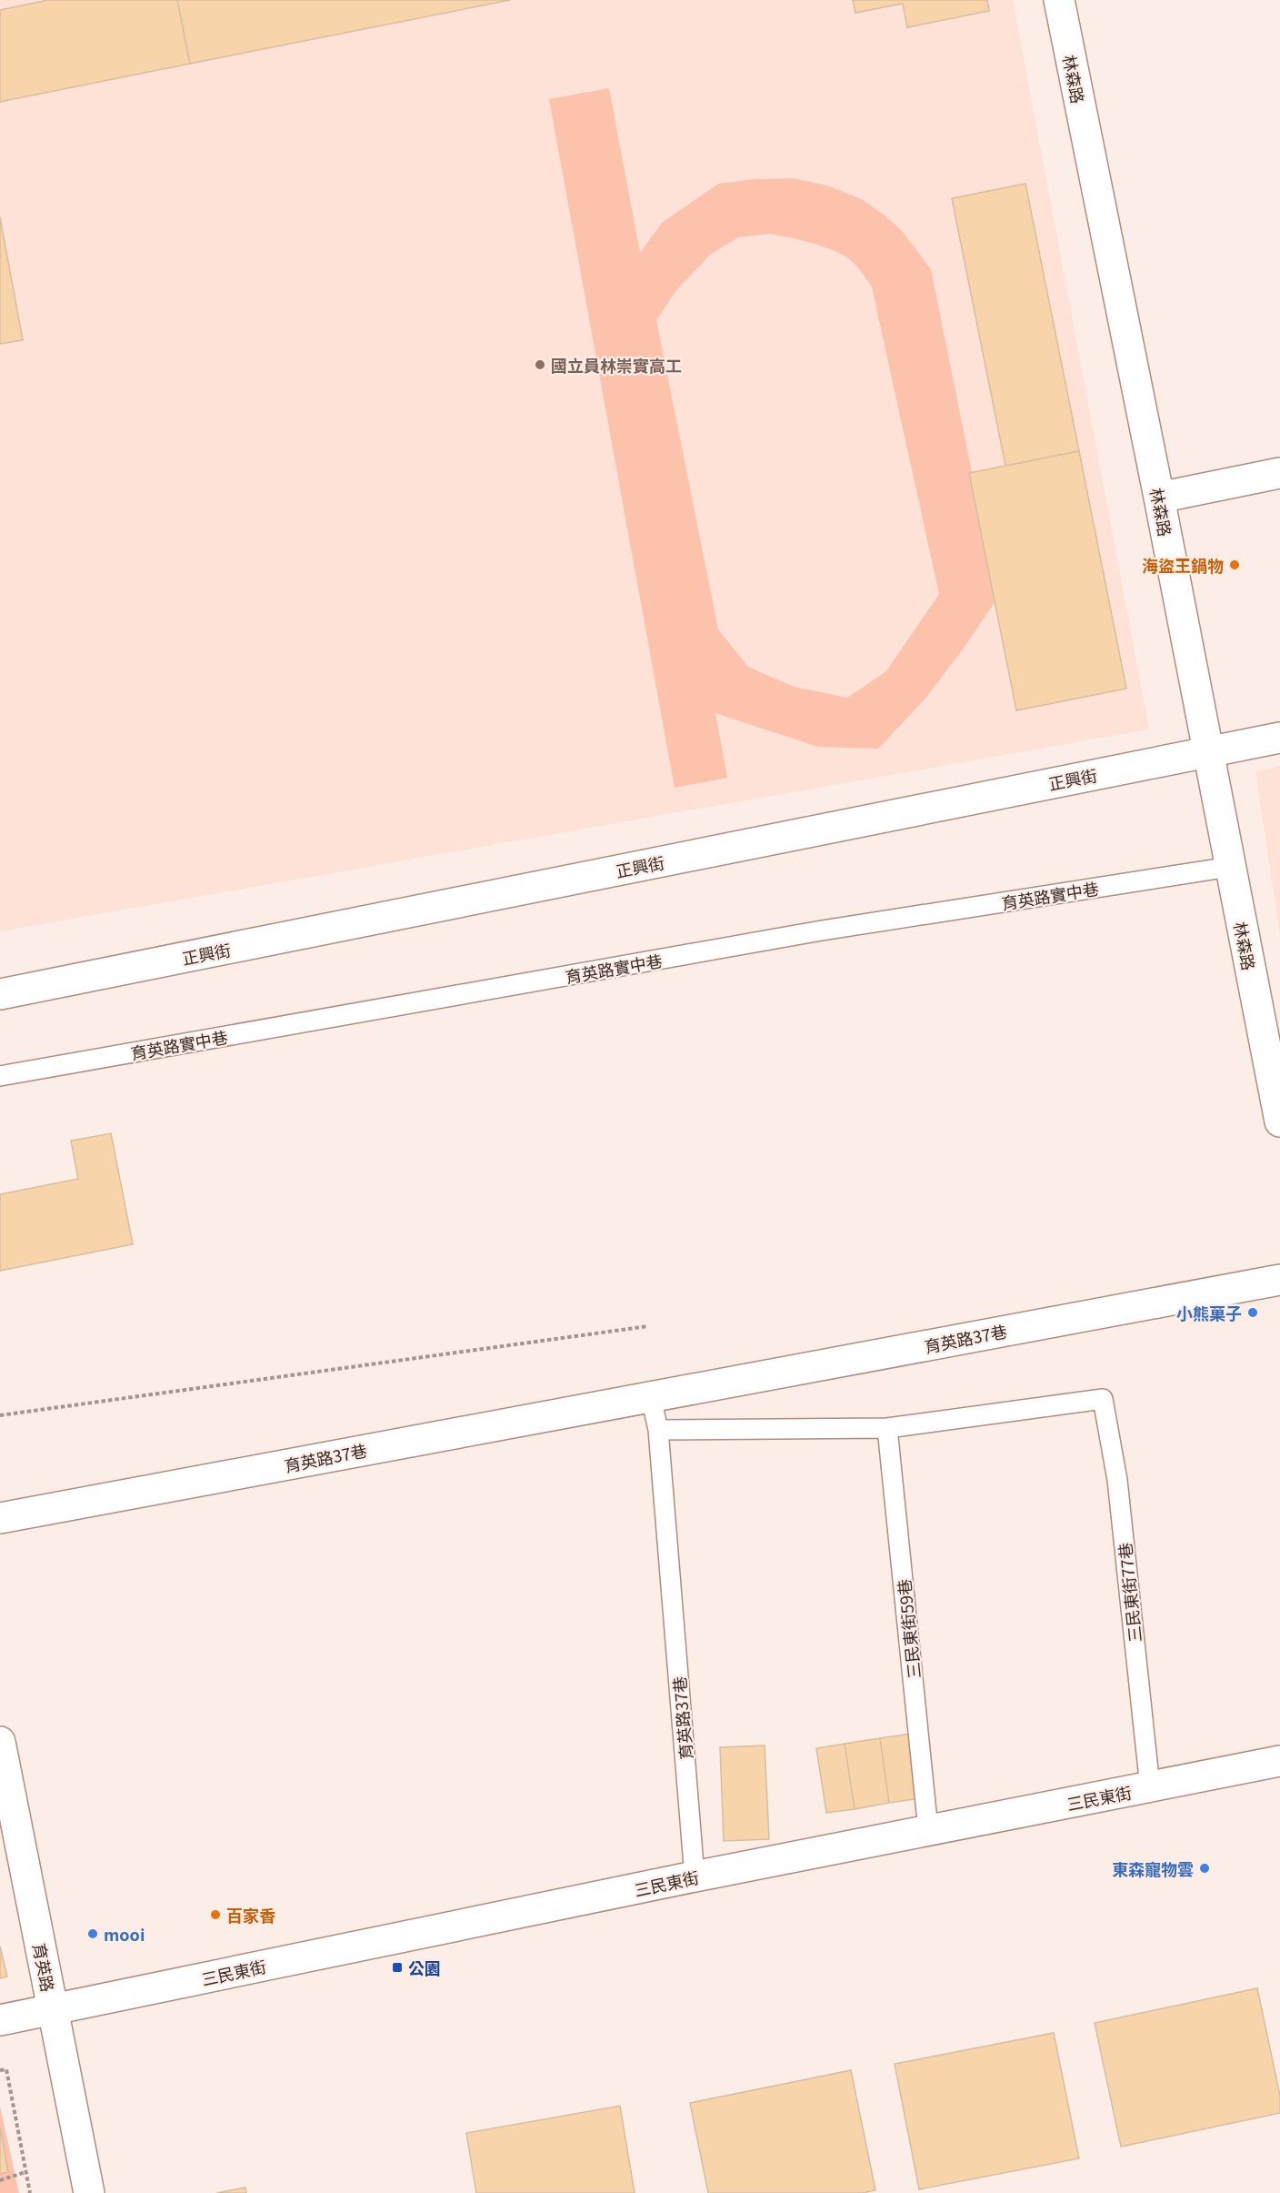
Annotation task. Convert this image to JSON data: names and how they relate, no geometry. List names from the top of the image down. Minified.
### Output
{"streets":{"street":["林森路","正興街","育英路37巷","三民東街","育英路"],"lane":["育英路實中巷","三民東街77巷","三民東街59巷"]},"crossings":[["林森路","正興街"],["林森路","育英路實中巷"],["育英路37巷","三民東街"],["三民東街77巷","三民東街59巷"],["三民東街77巷","三民東街"],["三民東街59巷","三民東街"],["三民東街","育英路"]],"places":{"other":["國立員林崇實高工","海盜王鍋物","小熊菓子","東森寵物雲","百家香","mooi"],"transit":["公園"]}}
